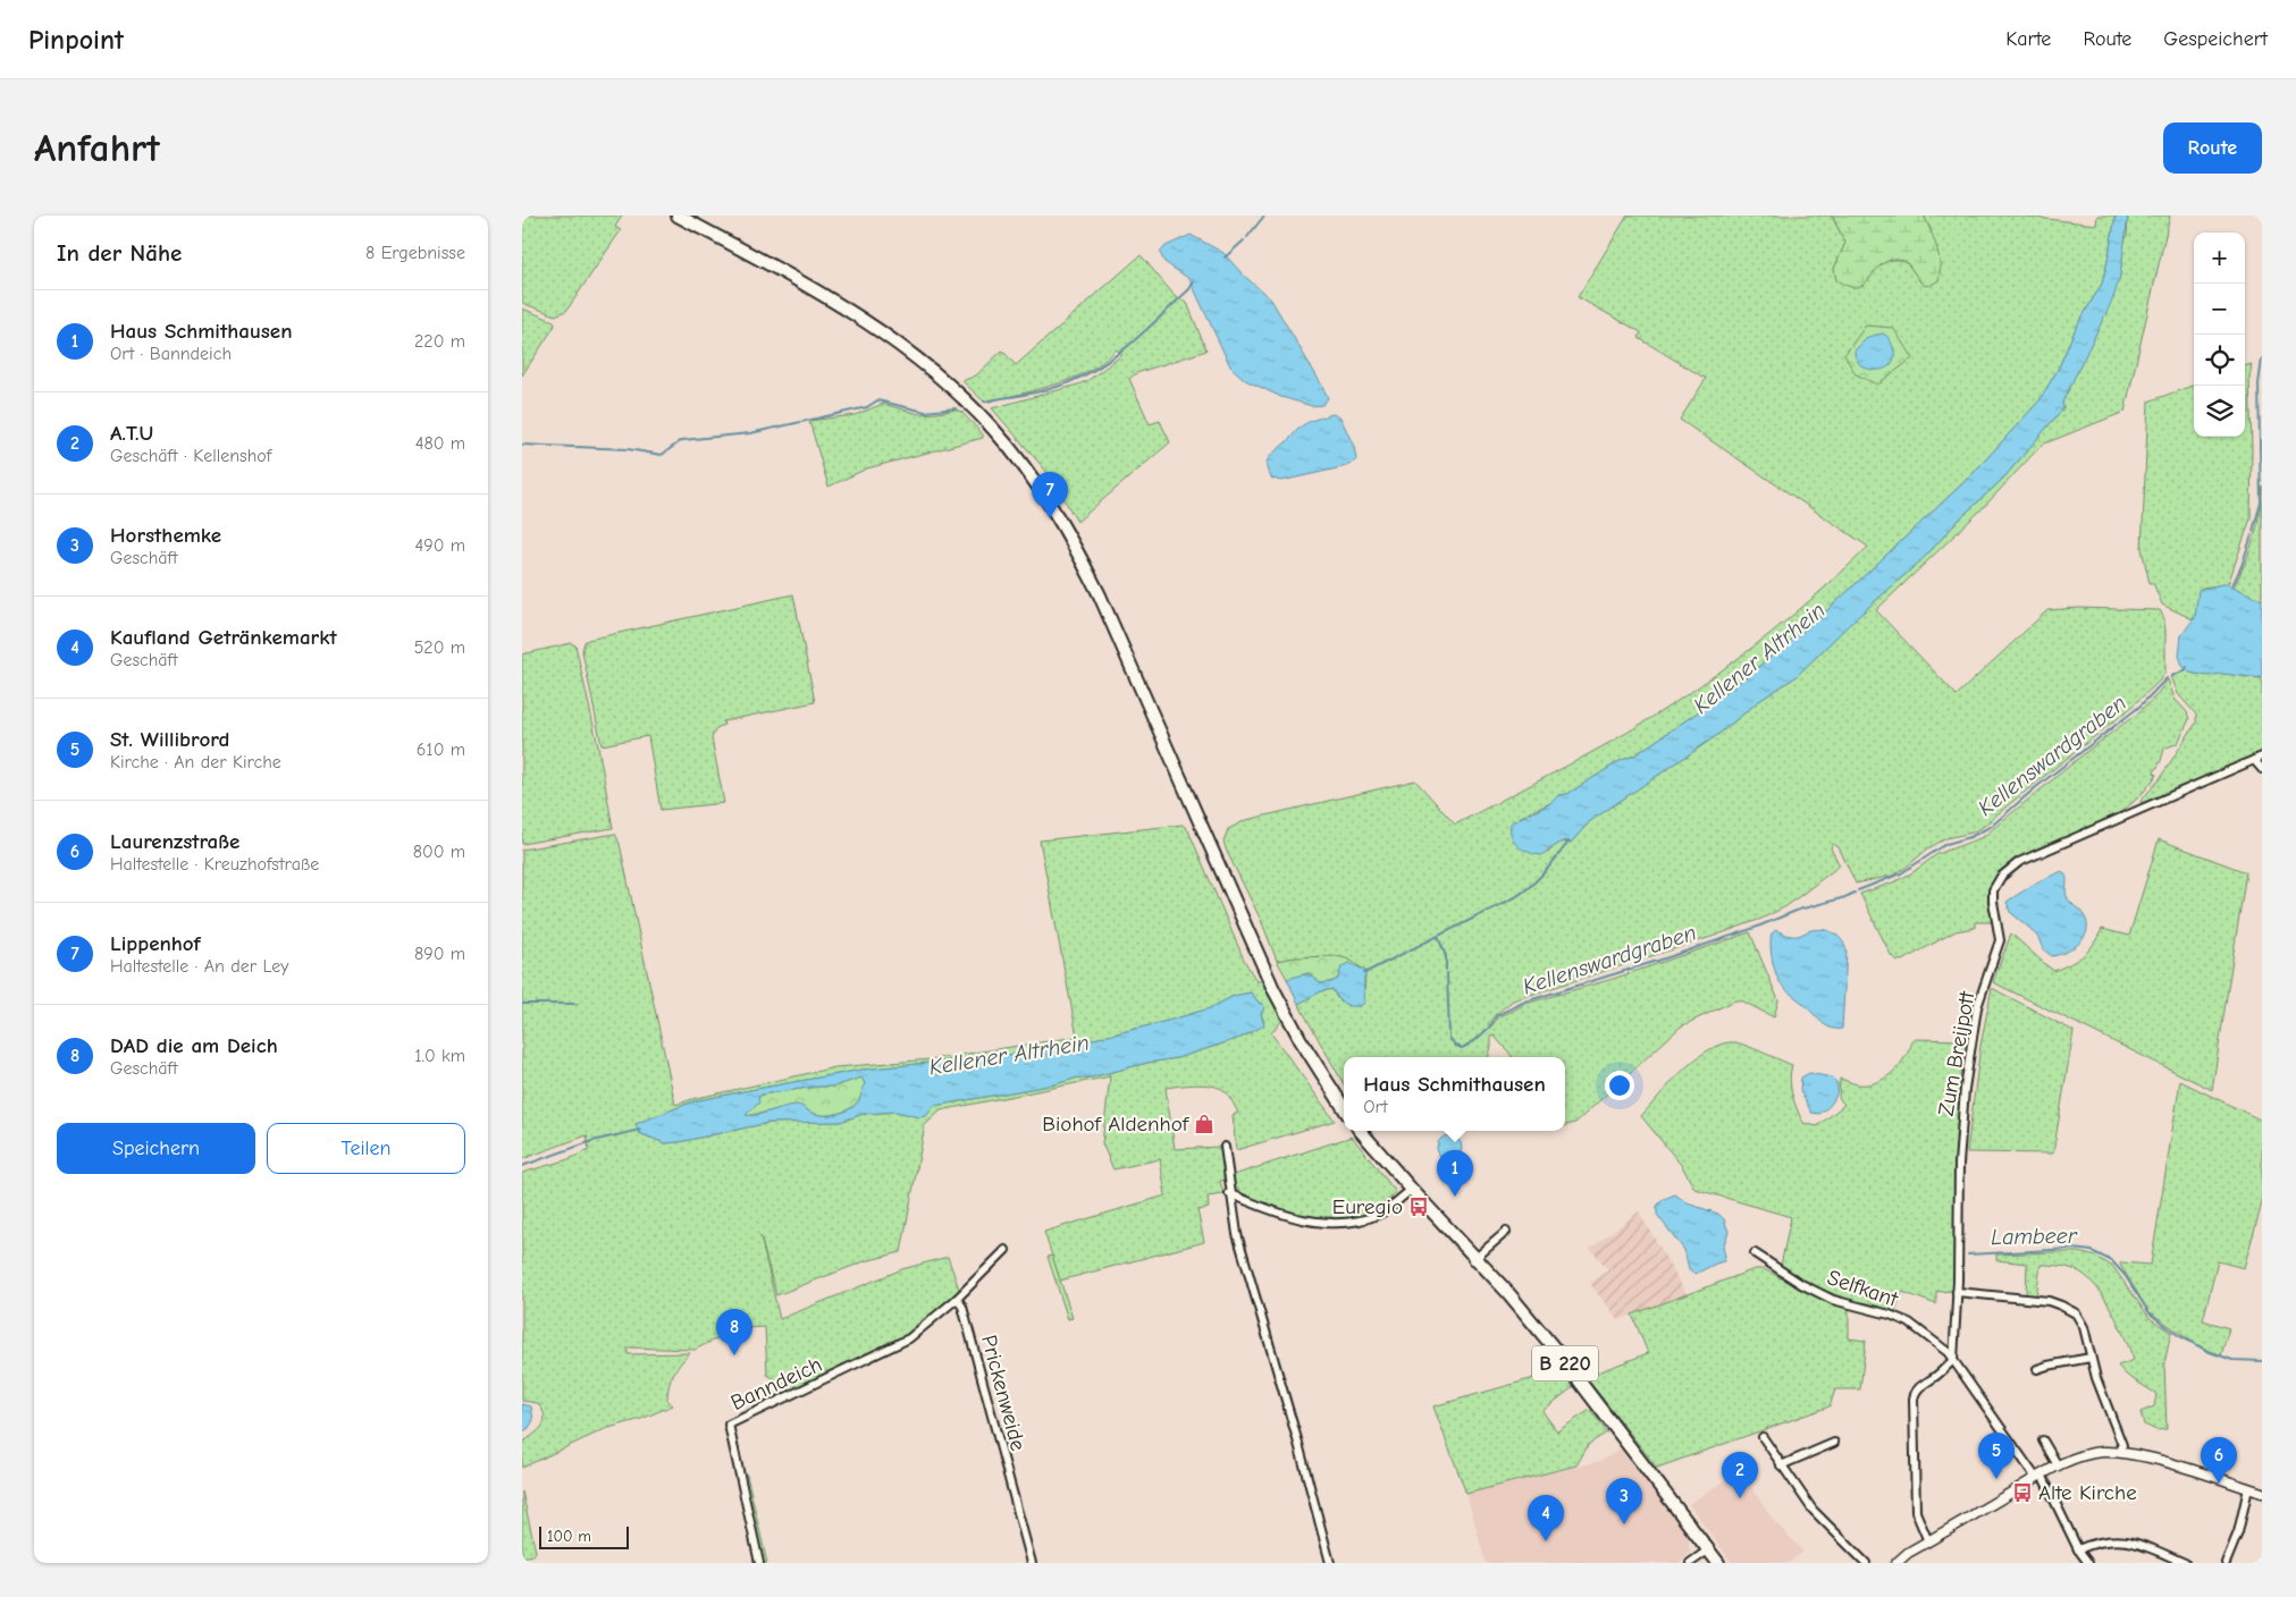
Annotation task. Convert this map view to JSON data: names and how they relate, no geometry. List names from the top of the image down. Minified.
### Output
{"streets":{"main road":["B 220"],"street":["Zum Breijpott","Selfkant","Banndeich","Prickenweide"]},"crossings":[["Zum Breijpott","Selfkant"],["Banndeich","Prickenweide"]],"water":["Kellener Altrhein","Kellenswardgraben","Lambeer"],"places":{"shop":["Biohof Aldenhof"],"bus stop":["Euregio","Alte Kirche"]},"scale_bar":"100 m","page":{"header":"Pinpoint","nav":["Karte","Route","Gespeichert"],"buttons":["Route",["Speichern","Teilen"]],"title":"Anfahrt","heading":["In der Nähe","8 Ergebnisse"],"map_buttons":["+","−"],"list":[{"mark":"1","name":"Haus Schmithausen","note":"Ort · Banndeich","value":"220 m"},{"mark":"2","name":"A.T.U","note":"Geschäft · Kellenshof","value":"480 m"},{"mark":"3","name":"Horsthemke","note":"Geschäft","value":"490 m"},{"mark":"4","name":"Kaufland Getränkemarkt","note":"Geschäft","value":"520 m"},{"mark":"5","name":"St. Willibrord","note":"Kirche · An der Kirche","value":"610 m"},{"mark":"6","name":"Laurenzstraße","note":"Haltestelle · Kreuzhofstraße","value":"800 m"},{"mark":"7","name":"Lippenhof","note":"Haltestelle · An der Ley","value":"890 m"},{"mark":"8","name":"DAD die am Deich","note":"Geschäft","value":"1.0 km"}],"pins":["7","1","8","5","6","2","3","4"],"popup":["Haus Schmithausen","Ort"],"scale":"100 m"}}
